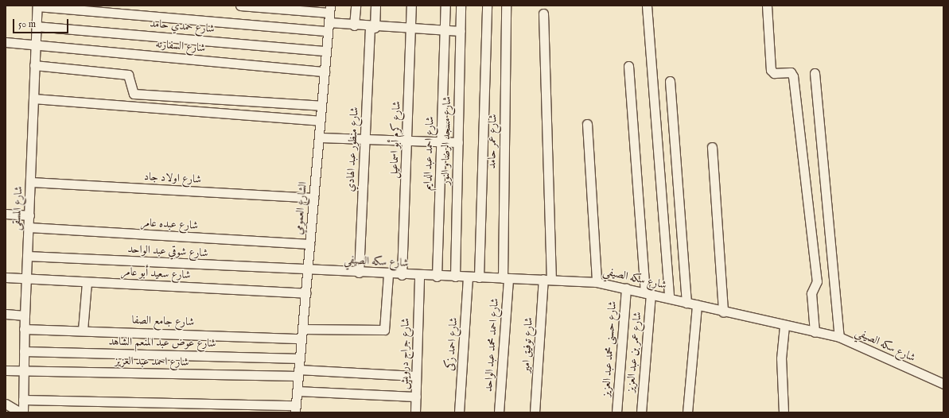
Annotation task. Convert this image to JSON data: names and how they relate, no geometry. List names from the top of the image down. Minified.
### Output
{"streets":{"street":["شارع حمدي حامد","شارع السفارته","شارع كرم أبو اسماعيل","شارع مسجد الرضا و النور","شارع عمر حامد","شارع منظور عبد الهادي","شارع احمد عبد الدايم","شارع اولاد جاد","شارع المسقى","الشارع العمومي","شارع عبده عامر","شارع شوقي عبد الواحد","شارع سكه الصيفي","شارع سعيد أبو عامر","شارع جامع الصفا","شارع عوض عبد المنعم الشاهد","شارع احمد زكى","شارع احمد محمد عبد الواحد","شارع توفيق امير","شارع حسنى محمد عبد العزيز","شارع عمر بن عبد العزيز","شارع جراج درويش","شارع احمد عبد العزيز"]},"crossings":[["شارع حمدي حامد","شارع المسقى"],["شارع حمدي حامد","الشارع العمومي"],["شارع السفارته","شارع المسقى"],["شارع السفارته","الشارع العمومي"],["شارع كرم أبو اسماعيل","شارع سكه الصيفي"],["شارع مسجد الرضا و النور","شارع سكه الصيفي"],["شارع عمر حامد","شارع سكه الصيفي"],["شارع عمر حامد","شارع احمد محمد عبد الواحد"],["شارع منظور عبد الهادي","شارع سكه الصيفي"],["شارع احمد عبد الدايم","شارع سكه الصيفي"],["شارع اولاد جاد","شارع المسقى"],["شارع اولاد جاد","الشارع العمومي"],["شارع المسقى","شارع عبده عامر"],["شارع المسقى","شارع شوقي عبد الواحد"],["شارع المسقى","شارع سعيد أبو عامر"],["شارع المسقى","شارع جامع الصفا"],["شارع المسقى","شارع عوض عبد المنعم الشاهد"],["شارع المسقى","شارع احمد عبد العزيز"],["الشارع العمومي","شارع عبده عامر"],["الشارع العمومي","شارع شوقي عبد الواحد"],["الشارع العمومي","شارع سكه الصيفي"],["الشارع العمومي","شارع سعيد أبو عامر"],["الشارع العمومي","شارع جامع الصفا"],["الشارع العمومي","شارع عوض عبد المنعم الشاهد"],["الشارع العمومي","شارع احمد عبد العزيز"],["شارع شوقي عبد الواحد","شارع سكه الصيفي"],["شارع سكه الصيفي","شارع احمد زكى"],["شارع سكه الصيفي","شارع احمد محمد عبد الواحد"],["شارع سكه الصيفي","شارع توفيق امير"],["شارع سكه الصيفي","شارع حسنى محمد عبد العزيز"],["شارع سكه الصيفي","شارع عمر بن عبد العزيز"],["شارع سكه الصيفي","شارع جراج درويش"],["شارع جراج درويش","شارع احمد عبد العزيز"]],"scale_bar":"50 m"}
